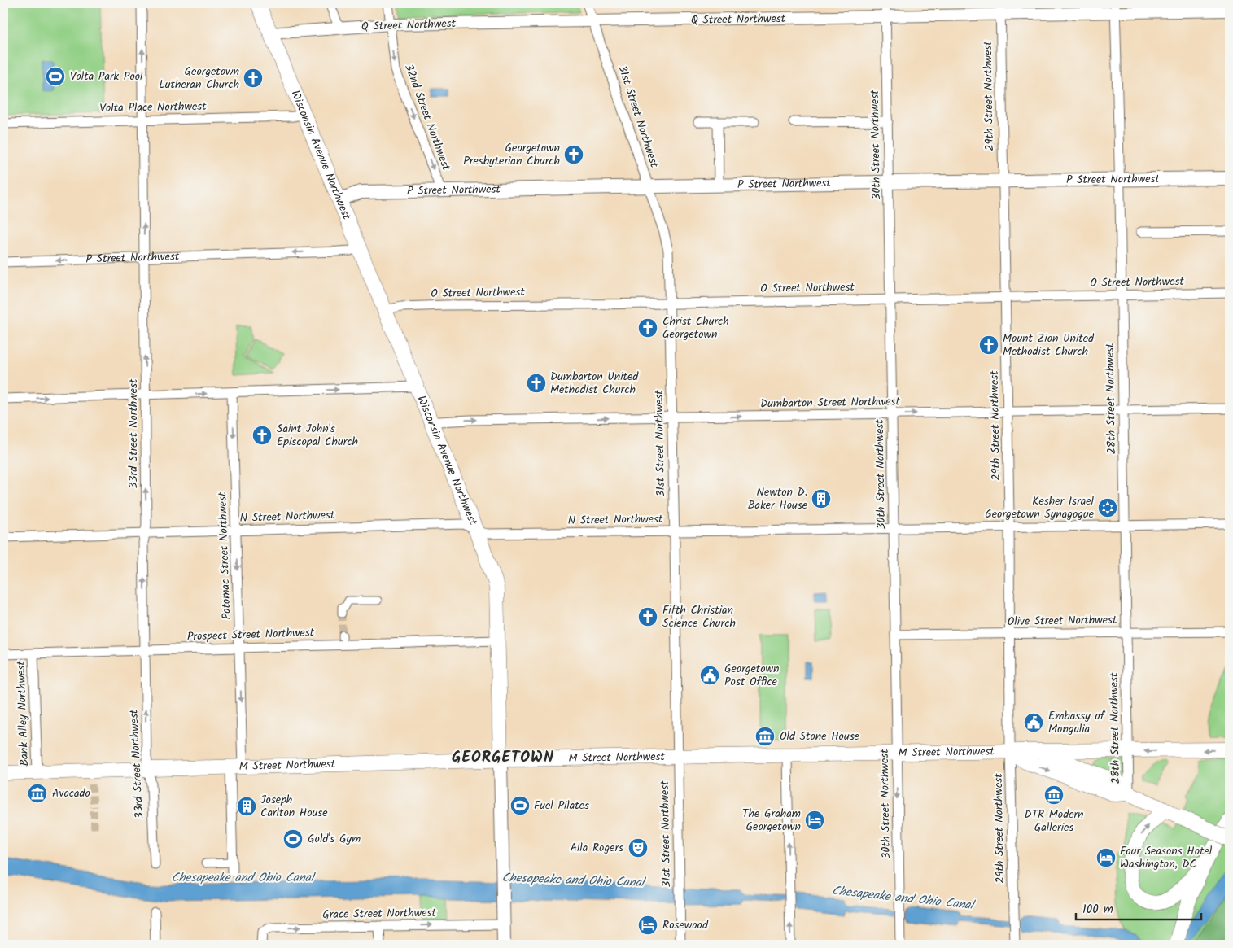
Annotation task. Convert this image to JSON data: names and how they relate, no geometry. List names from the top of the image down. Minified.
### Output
{"streets":{"main road":["Wisconsin Avenue Northwest","P Street Northwest","M Street Northwest"],"street":["Q Street Northwest","29th Street Northwest","Volta Place Northwest","31st Street Northwest","32nd Street Northwest","30th Street Northwest","O Street Northwest","28th Street Northwest","Dumbarton Street Northwest","33rd Street Northwest","N Street Northwest","Potomac Street Northwest","Olive Street Northwest","Prospect Street Northwest","Bank Alley Northwest","Grace Street Northwest"]},"crossings":[["Q Street Northwest","29th Street Northwest"],["Q Street Northwest","31st Street Northwest"],["Q Street Northwest","32nd Street Northwest"],["Q Street Northwest","30th Street Northwest"],["Q Street Northwest","Wisconsin Avenue Northwest"],["Q Street Northwest","28th Street Northwest"],["29th Street Northwest","P Street Northwest"],["29th Street Northwest","O Street Northwest"],["29th Street Northwest","Dumbarton Street Northwest"],["29th Street Northwest","N Street Northwest"],["29th Street Northwest","Olive Street Northwest"],["29th Street Northwest","M Street Northwest"],["Volta Place Northwest","Wisconsin Avenue Northwest"],["Volta Place Northwest","33rd Street Northwest"],["31st Street Northwest","P Street Northwest"],["31st Street Northwest","O Street Northwest"],["31st Street Northwest","Dumbarton Street Northwest"],["31st Street Northwest","N Street Northwest"],["31st Street Northwest","M Street Northwest"],["32nd Street Northwest","P Street Northwest"],["30th Street Northwest","P Street Northwest"],["30th Street Northwest","O Street Northwest"],["30th Street Northwest","Dumbarton Street Northwest"],["30th Street Northwest","N Street Northwest"],["30th Street Northwest","Olive Street Northwest"],["30th Street Northwest","M Street Northwest"],["Wisconsin Avenue Northwest","P Street Northwest"],["Wisconsin Avenue Northwest","O Street Northwest"],["Wisconsin Avenue Northwest","Dumbarton Street Northwest"],["Wisconsin Avenue Northwest","N Street Northwest"],["Wisconsin Avenue Northwest","Prospect Street Northwest"],["Wisconsin Avenue Northwest","M Street Northwest"],["Wisconsin Avenue Northwest","Grace Street Northwest"],["P Street Northwest","28th Street Northwest"],["P Street Northwest","33rd Street Northwest"],["O Street Northwest","28th Street Northwest"],["28th Street Northwest","Dumbarton Street Northwest"],["28th Street Northwest","N Street Northwest"],["28th Street Northwest","Olive Street Northwest"],["28th Street Northwest","M Street Northwest"],["33rd Street Northwest","N Street Northwest"],["33rd Street Northwest","Prospect Street Northwest"],["33rd Street Northwest","M Street Northwest"],["N Street Northwest","Potomac Street Northwest"],["Potomac Street Northwest","Prospect Street Northwest"],["Potomac Street Northwest","M Street Northwest"],["Prospect Street Northwest","Bank Alley Northwest"],["Bank Alley Northwest","M Street Northwest"]],"one_way":["32nd Street Northwest","Dumbarton Street Northwest","33rd Street Northwest","Potomac Street Northwest","Grace Street Northwest"],"districts":["GEORGETOWN"],"water":["Chesapeake and Ohio Canal"],"places":{"sports":["Volta Park Pool","Fuel Pilates","Gold's Gym"],"church":["Georgetown Lutheran Church","Georgetown Presbyterian Church","Christ Church Georgetown","Mount Zion United Methodist Church","Dumbarton United Methodist Church","Saint John's Episcopal Church","Fifth Christian Science Church"],"building":["Newton D. Baker House","Joseph Carlton House"],"synagogue":["Kesher Israel Georgetown Synagogue"],"public building":["Georgetown Post Office","Embassy of Mongolia"],"museum":["Old Stone House","Avocado","DTR Modern Galleries"],"hotel":["The Graham Georgetown","Four Seasons Hotel Washington, DC","Rosewood"],"theatre":["Alla Rogers"]},"scale_bar":"100 m"}
